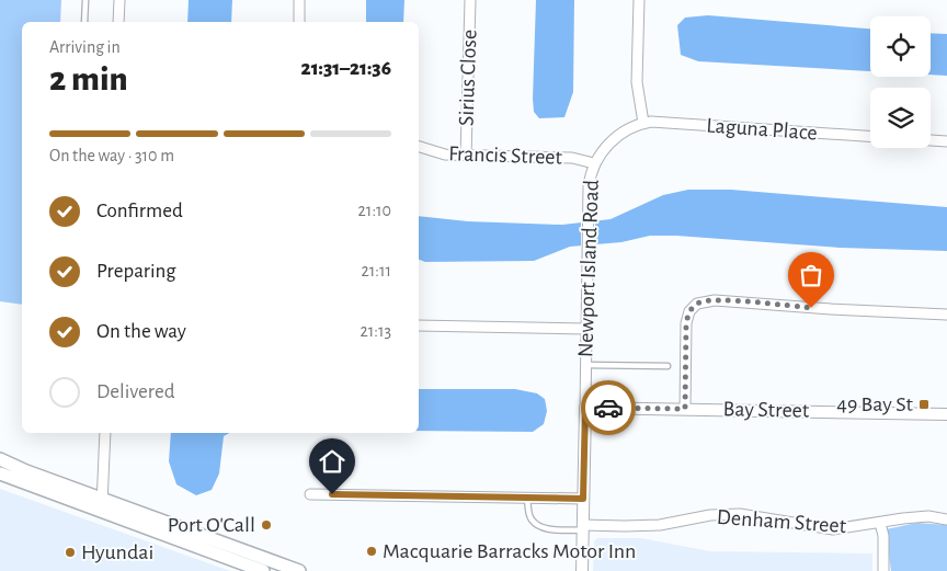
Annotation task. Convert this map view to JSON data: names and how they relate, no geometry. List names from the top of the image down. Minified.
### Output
{"streets":{"street":["Sirius Close","Laguna Place","Francis Street","Newport Island Road","Bay Street","Denham Street"]},"crossings":[["Sirius Close","Francis Street"],["Laguna Place","Newport Island Road"],["Francis Street","Newport Island Road"],["Newport Island Road","Bay Street"],["Newport Island Road","Denham Street"]],"places":{"transit":["49 Bay St"],"other":["Port O'Call","Macquarie Barracks Motor Inn","Hyundai"]},"page":{"heading":["2 min","Arriving in","21:31–21:36"],"bar":"On the way · 310 m","list":[["Confirmed","21:10"],["Preparing","21:11"],["On the way","21:13"],"Delivered"]}}
